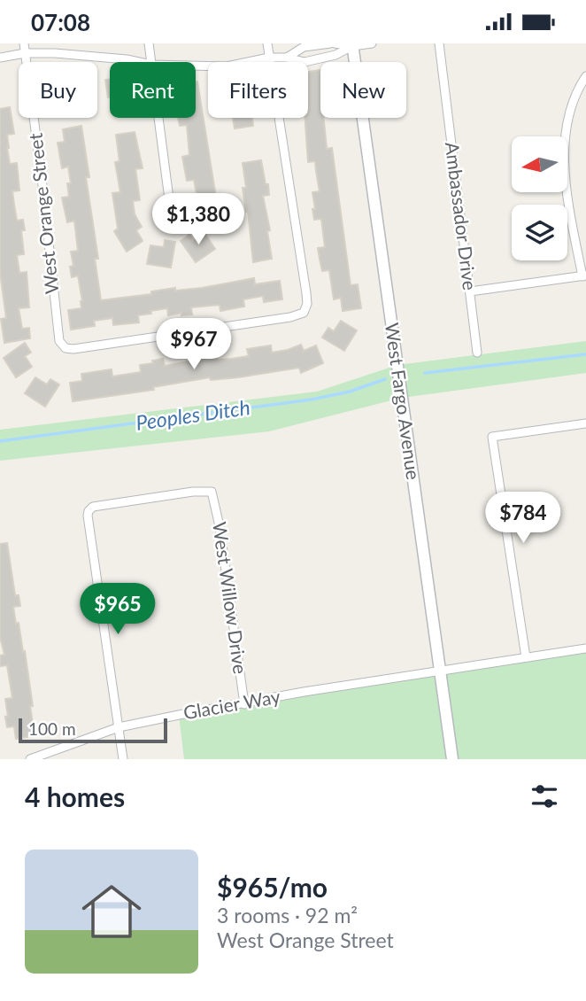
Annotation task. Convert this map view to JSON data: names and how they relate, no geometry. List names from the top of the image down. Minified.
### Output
{"streets":{"main road":["West Fargo Avenue"],"street":["West Orange Street","Ambassador Drive","West Willow Drive","Glacier Way"]},"crossings":[["West Fargo Avenue","Glacier Way"],["West Willow Drive","Glacier Way"]],"water":["Peoples Ditch"],"scale_bar":"100 m","north":"left","page":{"status":"07:08","chip":["Buy","Rent","Filters","New"],"price":["$1,380","$967","$784","$965"],"scale":"100 m","heading":"4 homes","list":[{"name":"$965/mo","note":"3 rooms · 92 m² · West Orange Street"}]}}
